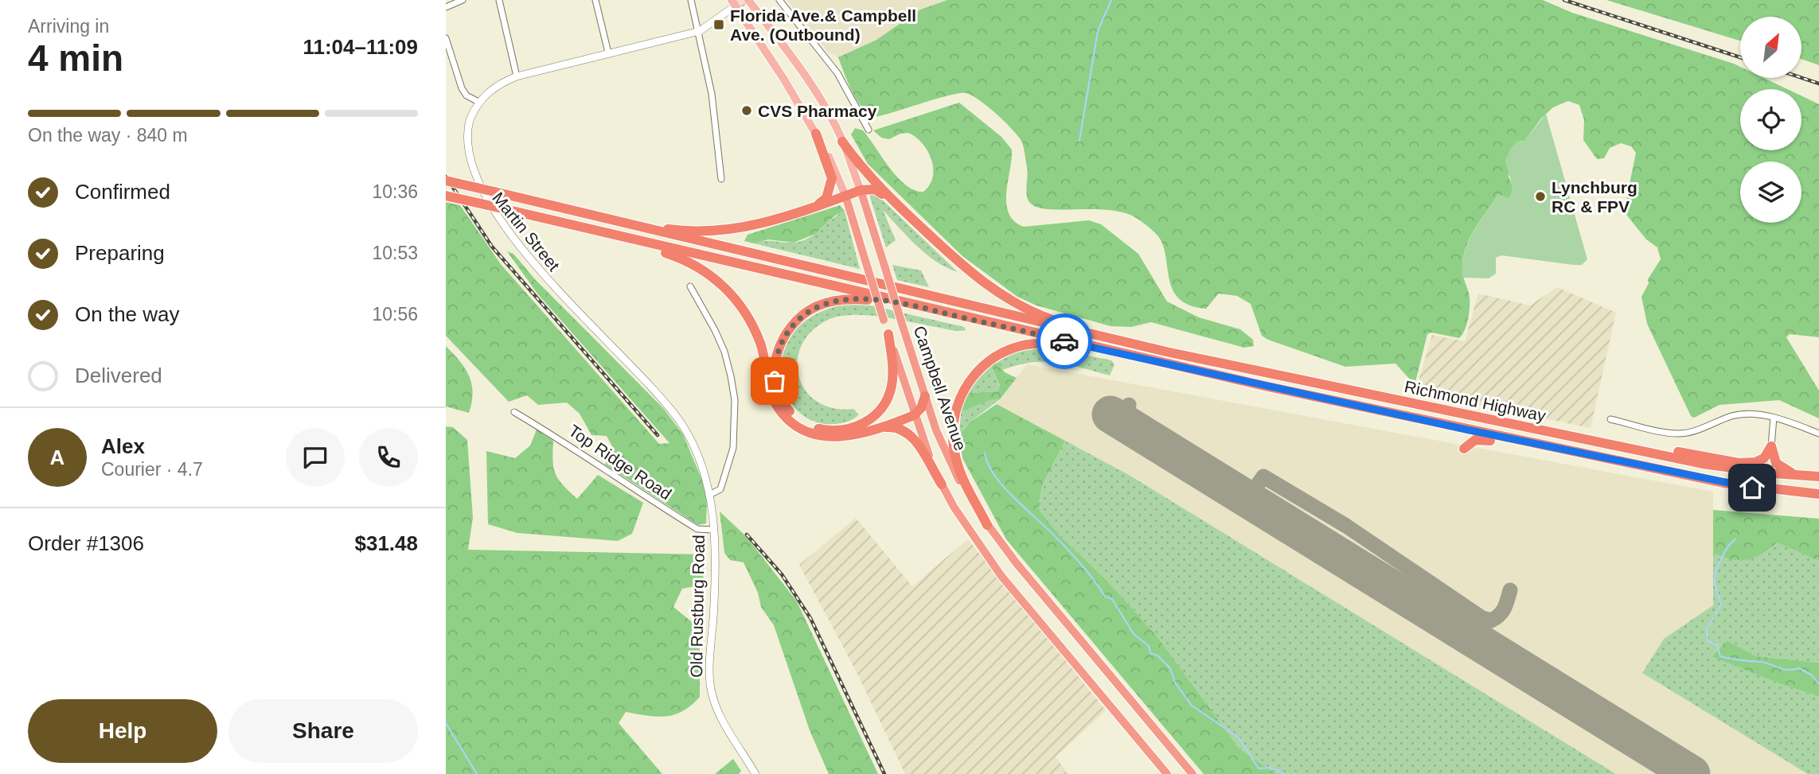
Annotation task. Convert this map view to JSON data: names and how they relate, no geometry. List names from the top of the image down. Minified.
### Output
{"streets":{"highway":["Campbell Avenue","Richmond Highway"],"street":["Martin Street","Top Ridge Road","Old Rustburg Road"]},"crossings":[["Martin Street","Old Rustburg Road"],["Top Ridge Road","Old Rustburg Road"]],"places":{"transit":["Florida Ave.& Campbell Ave. (Outbound)"],"other":["CVS Pharmacy","Lynchburg RC & FPV"]},"north":"top right","page":{"heading":["4 min","Arriving in","11:04–11:09"],"panel":["Alex","Courier · 4.7","Order #1306","$31.48"],"bar":"On the way · 840 m","list":[["Confirmed","10:36"],["Preparing","10:53"],["On the way","10:56"],"Delivered"],"round":"A","buttons":["Help","Share"]}}
